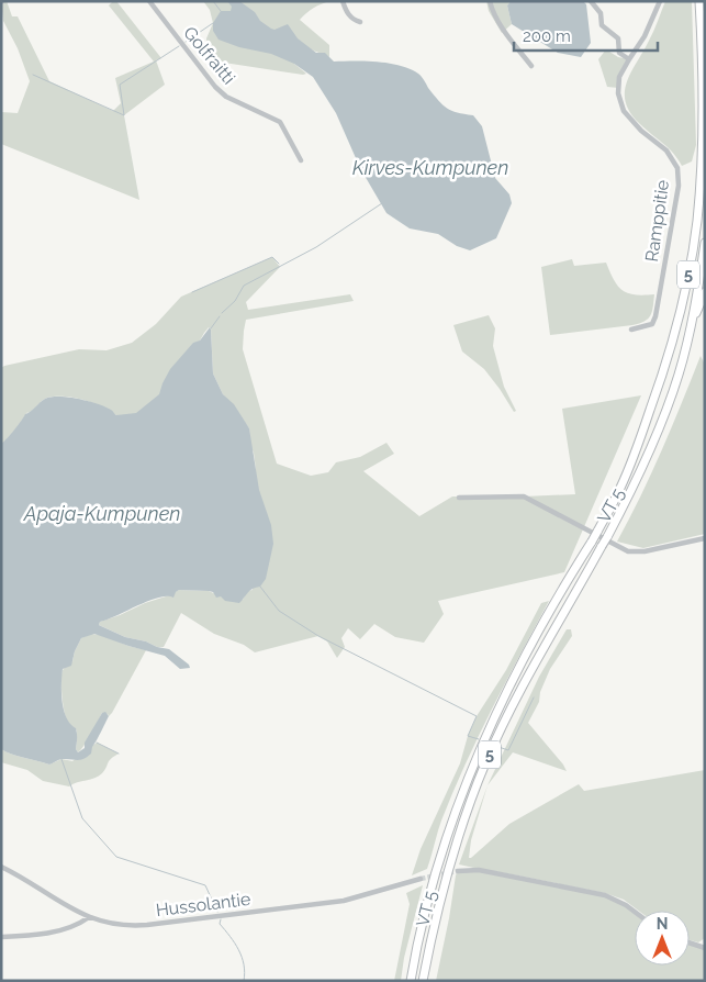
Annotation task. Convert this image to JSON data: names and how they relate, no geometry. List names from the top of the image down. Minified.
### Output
{"streets":{"highway":["5","VT 5"],"street":["Golfraitti","Ramppitie","Hussolantie"]},"water":["Kirves-Kumpunen","Apaja-Kumpunen"],"scale_bar":"200 m","north":"top"}
